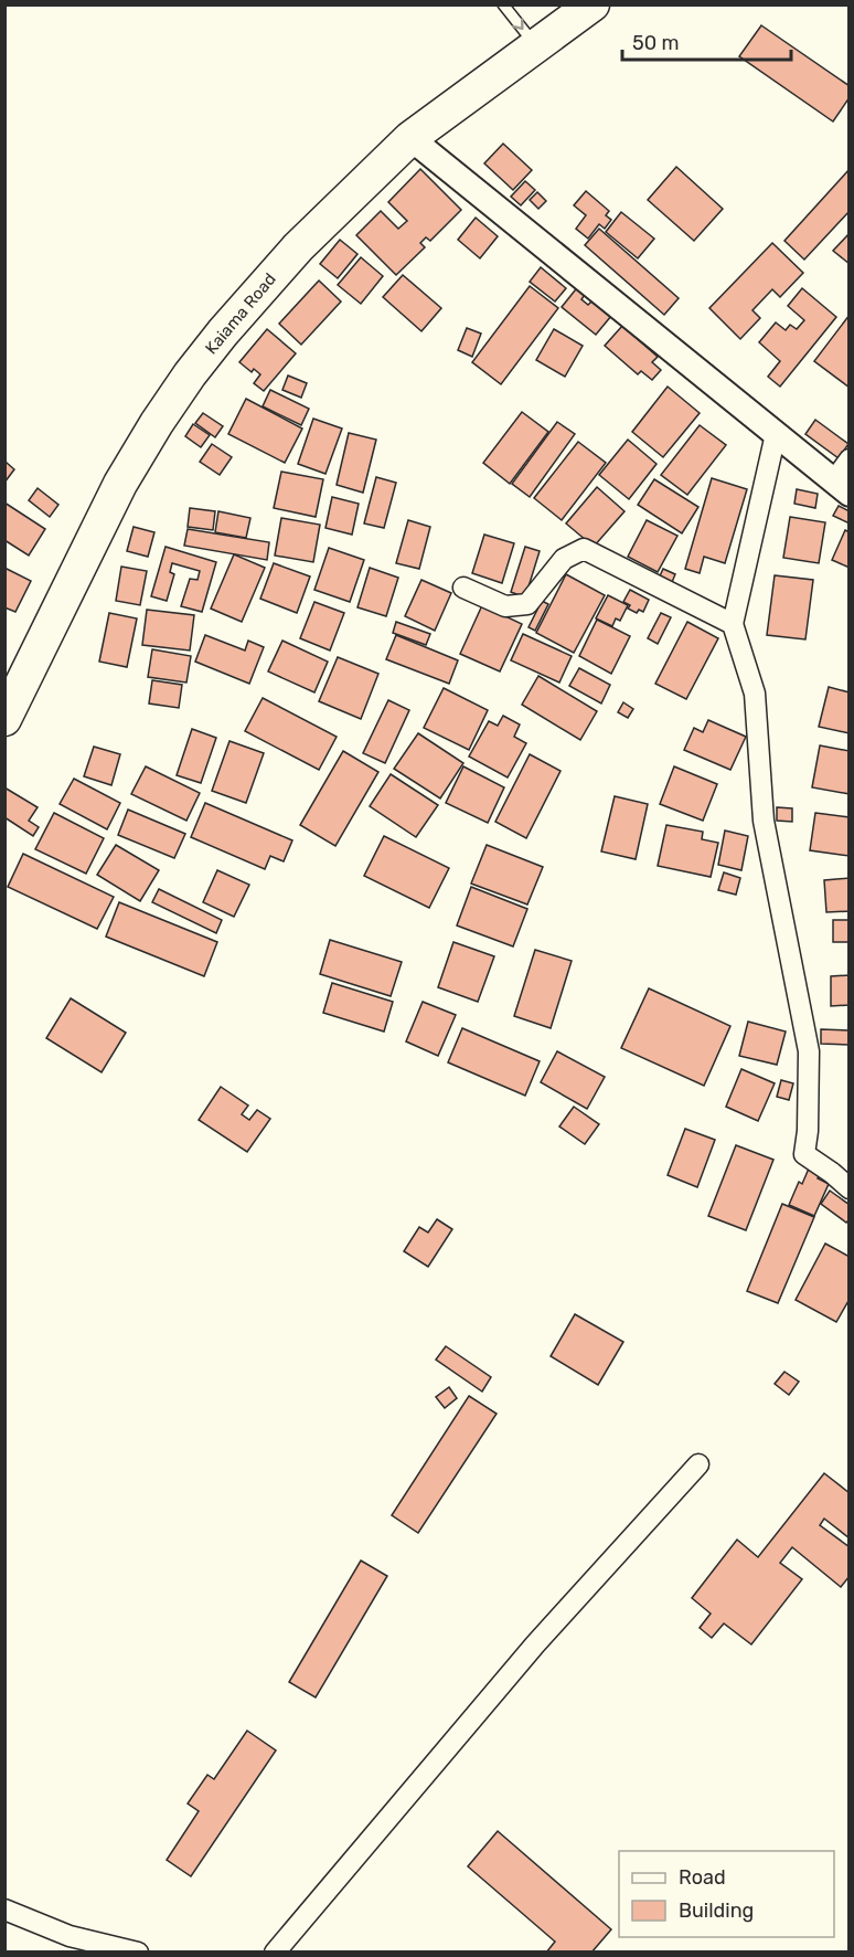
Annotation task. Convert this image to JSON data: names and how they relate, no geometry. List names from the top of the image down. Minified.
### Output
{"streets":{"highway":["Kaiama Road"]},"legend":["Road","Building"],"scale_bar":"50 m"}
